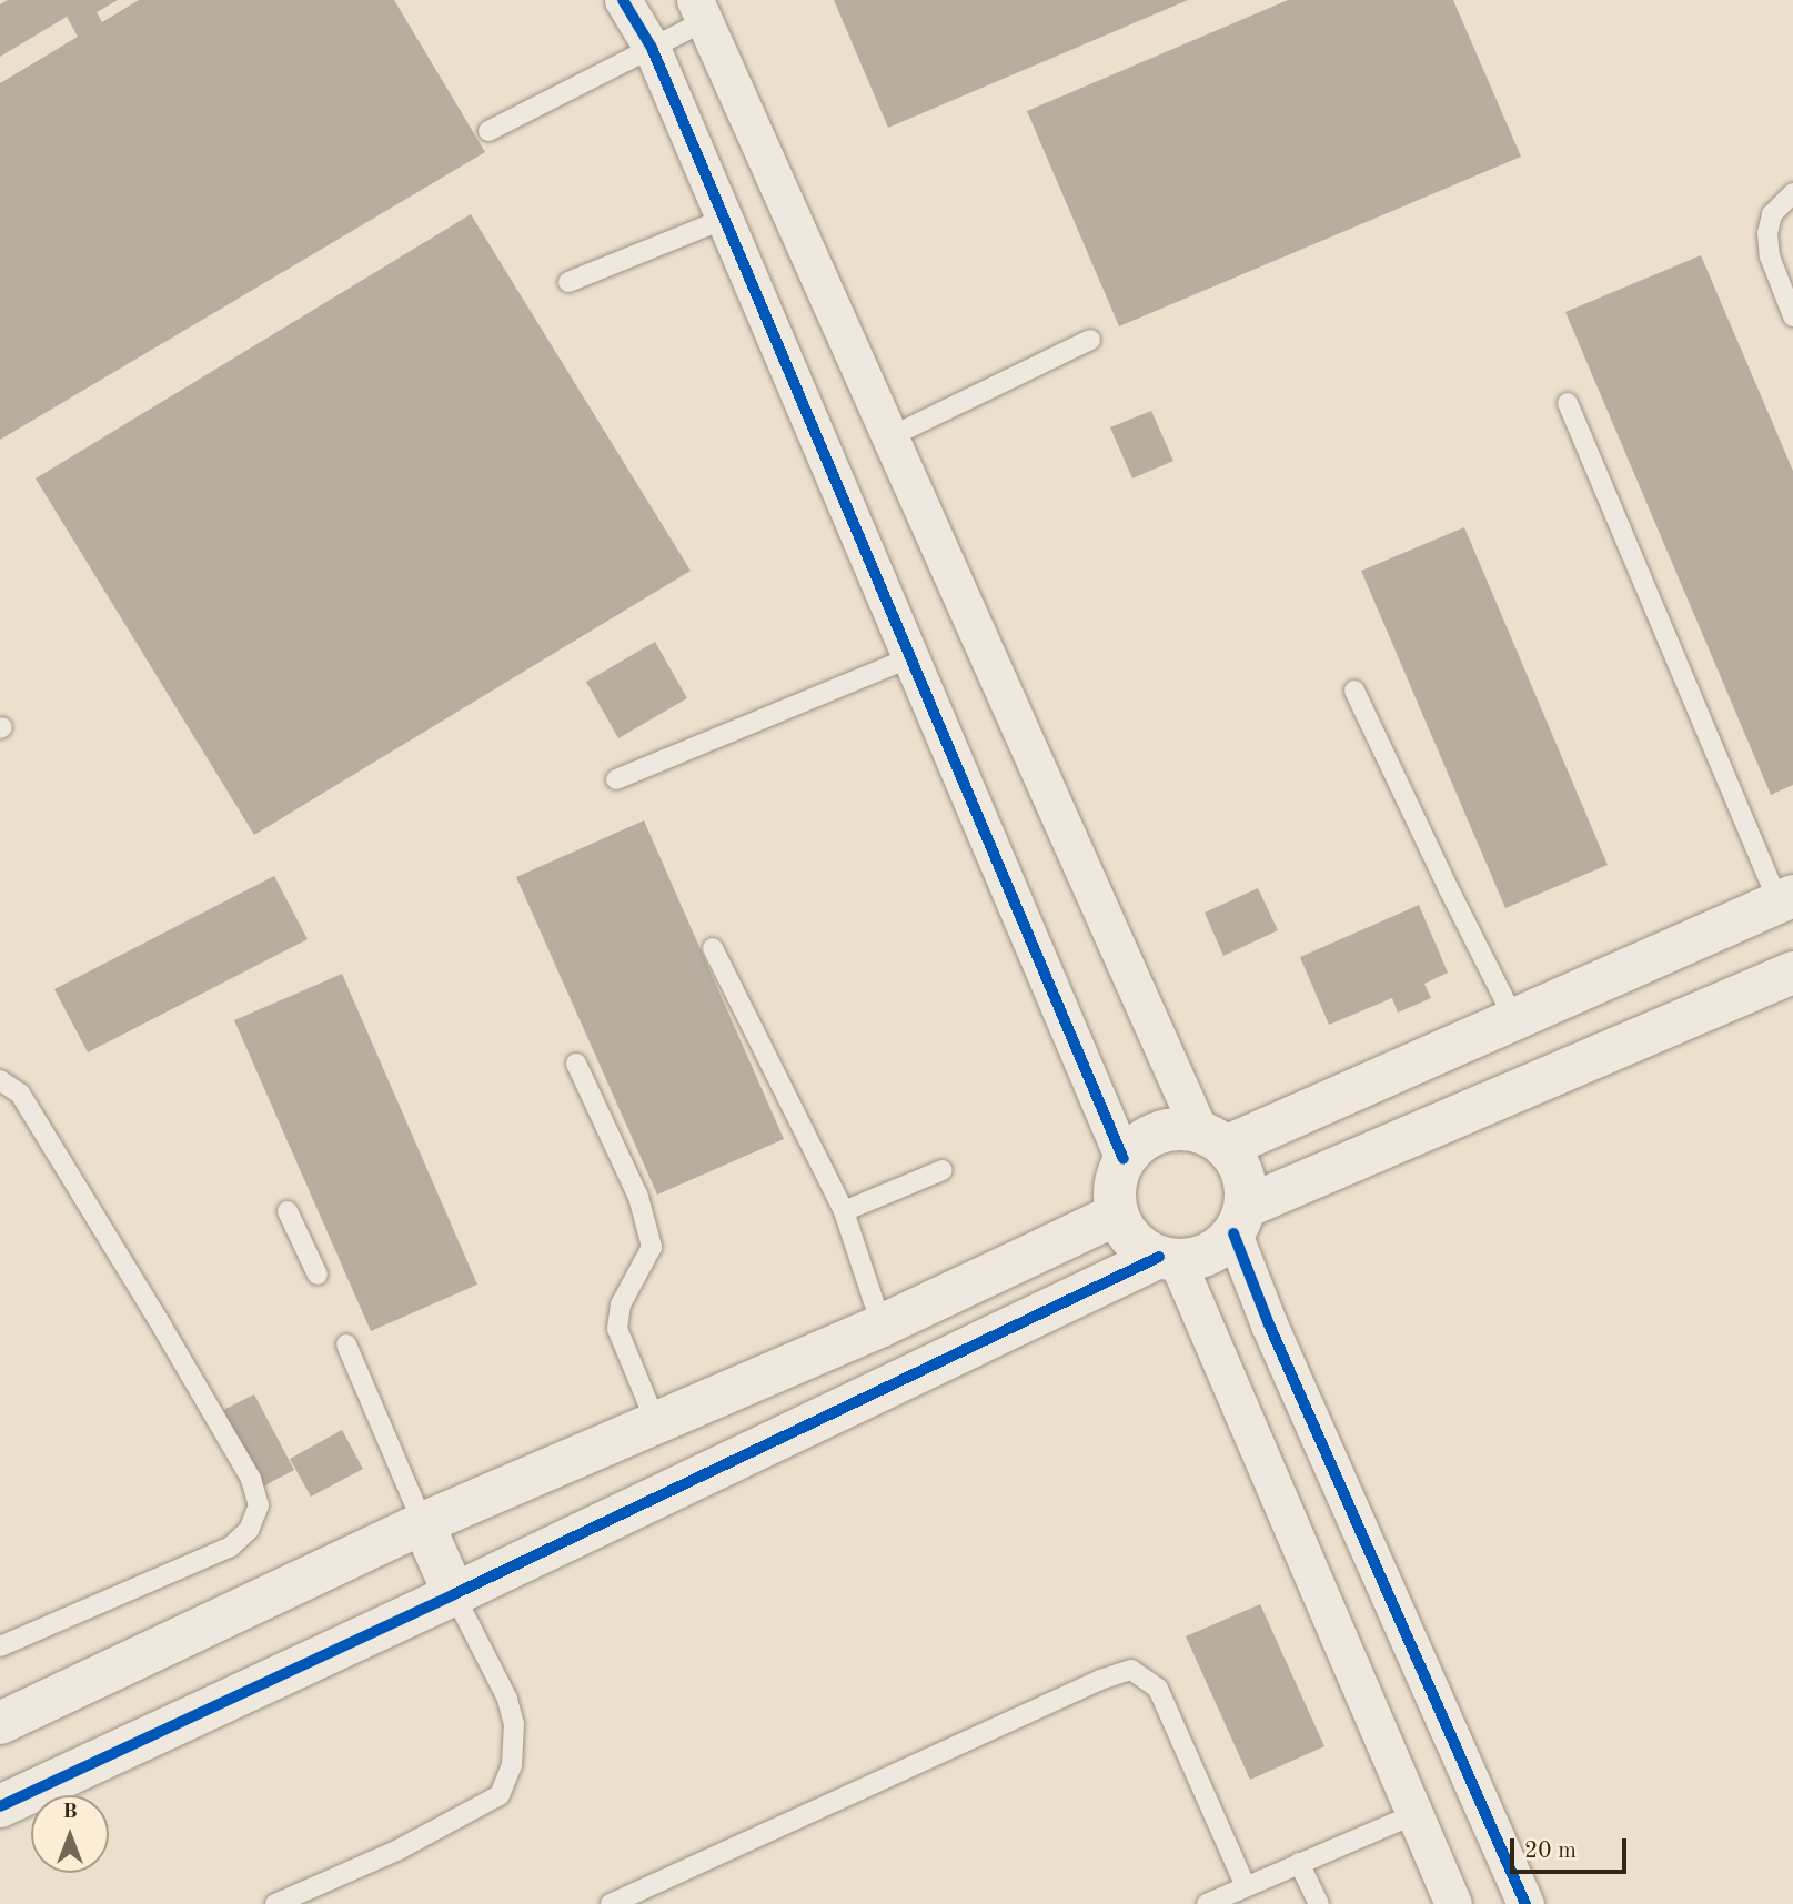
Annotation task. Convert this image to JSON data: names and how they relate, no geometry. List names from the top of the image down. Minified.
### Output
{"scale_bar":"20 m","north":"top"}
